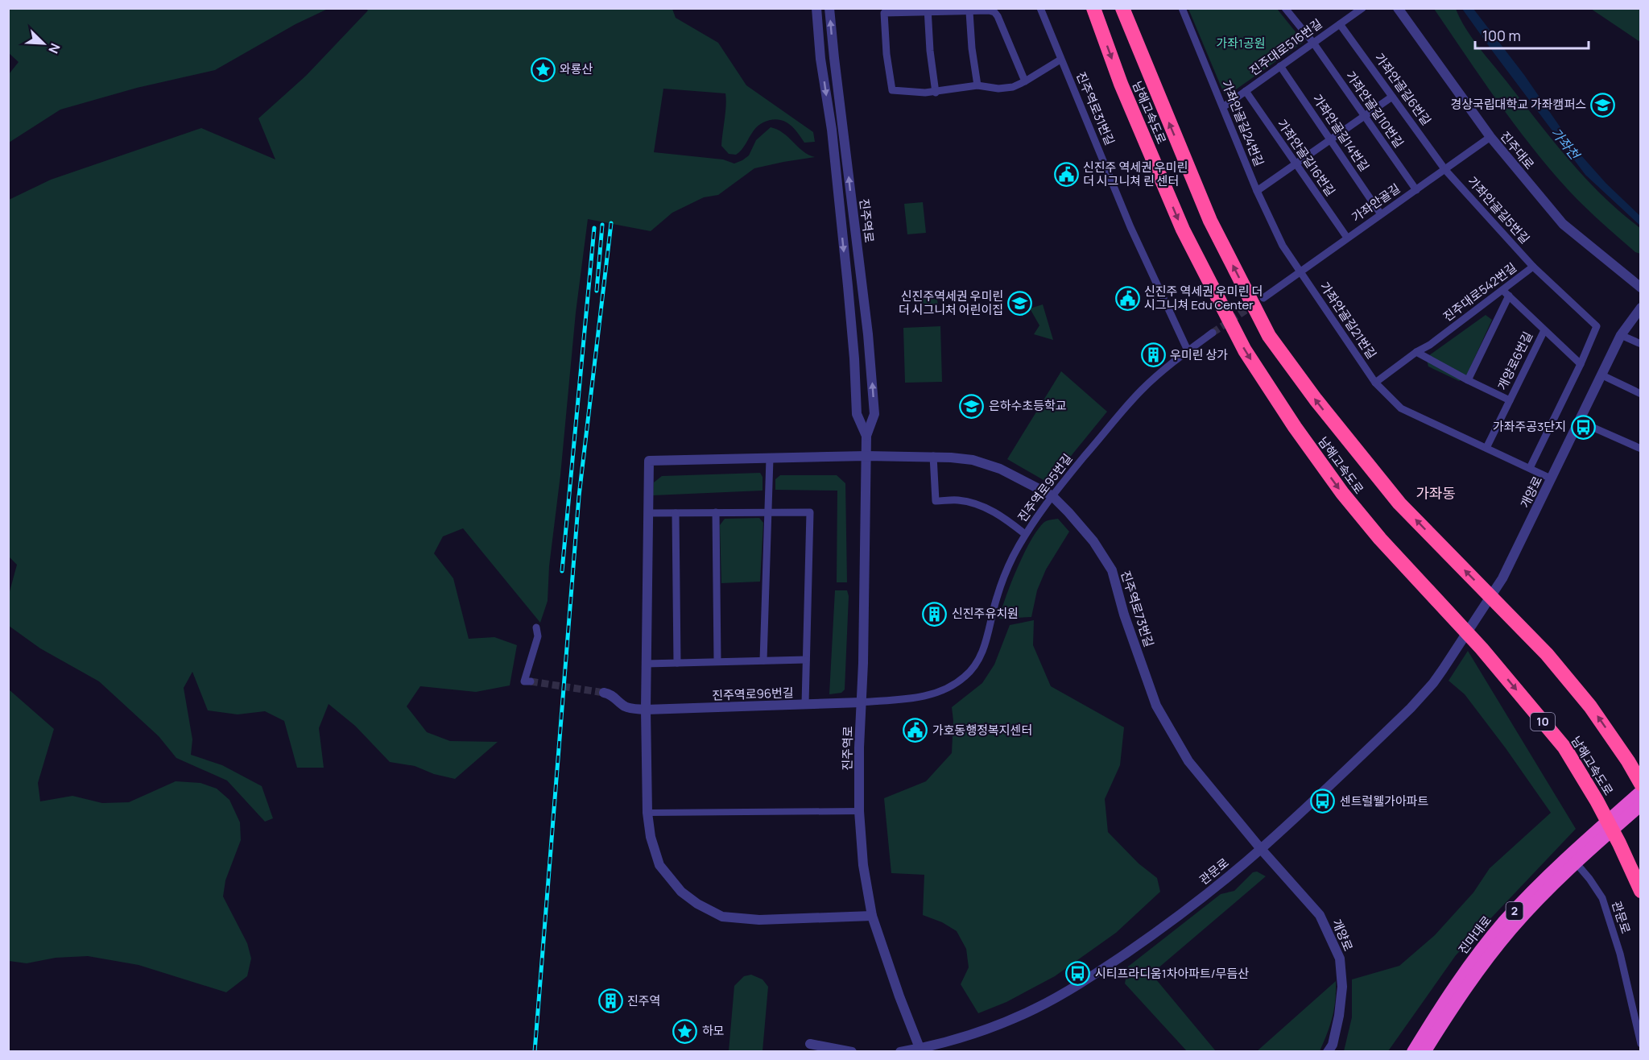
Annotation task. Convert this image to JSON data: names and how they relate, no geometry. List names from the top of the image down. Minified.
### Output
{"streets":{"highway":["남해고속도로","10","2","진마대로"],"street":["진주대로516번길","가좌안골길6번길","진주역로31번길","가좌안골길10번길","가좌안골길24번길","가좌안골길14번길","진주대로","가좌안골길16번길","가좌안골길","가좌안골길5번길","진주역로","진주대로542번길","가좌안골길21번길","개양로6번길","진주역로95번길","개양로","진주역로73번길","진주역로96번길","관문로"]},"crossings":[["진주대로516번길","가좌안골길6번길"],["진주대로516번길","가좌안골길10번길"],["진주대로516번길","가좌안골길24번길"],["진주대로516번길","가좌안골길14번길"],["진주대로516번길","가좌안골길16번길"],["가좌안골길6번길","가좌안골길"],["가좌안골길6번길","가좌안골길5번길"],["진주역로31번길","진주역로95번길"],["가좌안골길10번길","가좌안골길"],["가좌안골길24번길","가좌안골길"],["가좌안골길24번길","가좌안골길21번길"],["가좌안골길14번길","가좌안골길"],["진주대로","가좌안골길"],["가좌안골길16번길","가좌안골길"],["가좌안골길","가좌안골길5번길"],["가좌안골길","가좌안골길21번길"],["가좌안골길5번길","진주대로542번길"],["진주역로","진주역로95번길"],["진주역로","진주역로73번길"],["진주역로","진주역로96번길"],["진주역로","관문로"],["진주대로542번길","가좌안골길21번길"],["진주대로542번길","개양로6번길"],["진주역로95번길","진주역로73번길"],["진주역로95번길","진주역로96번길"],["개양로","진주역로73번길"],["개양로","관문로"],["진주역로73번길","관문로"],["관문로","진마대로"]],"districts":["가좌동"],"water":["가좌천"],"parks":["가좌1공원"],"places":{"place":["와룡산","하모"],"school or university":["경상국립대학교 가좌캠퍼스","신진주역세권 우미린 더 시그니처 어린이집","은하수초등학교"],"public building":["신진주 역세권 우미린 더 시그니쳐 린 센터","신진주 역세권 우미린 더 시그니쳐 Edu Center","가호동행정복지센터"],"building":["우미린 상가","신진주유치원","진주역"],"bus stop":["가좌주공3단지","센트럴웰가아파트","시티프라디움1차아파트/무듬산"]},"scale_bar":"100 m","north":"bottom right"}
